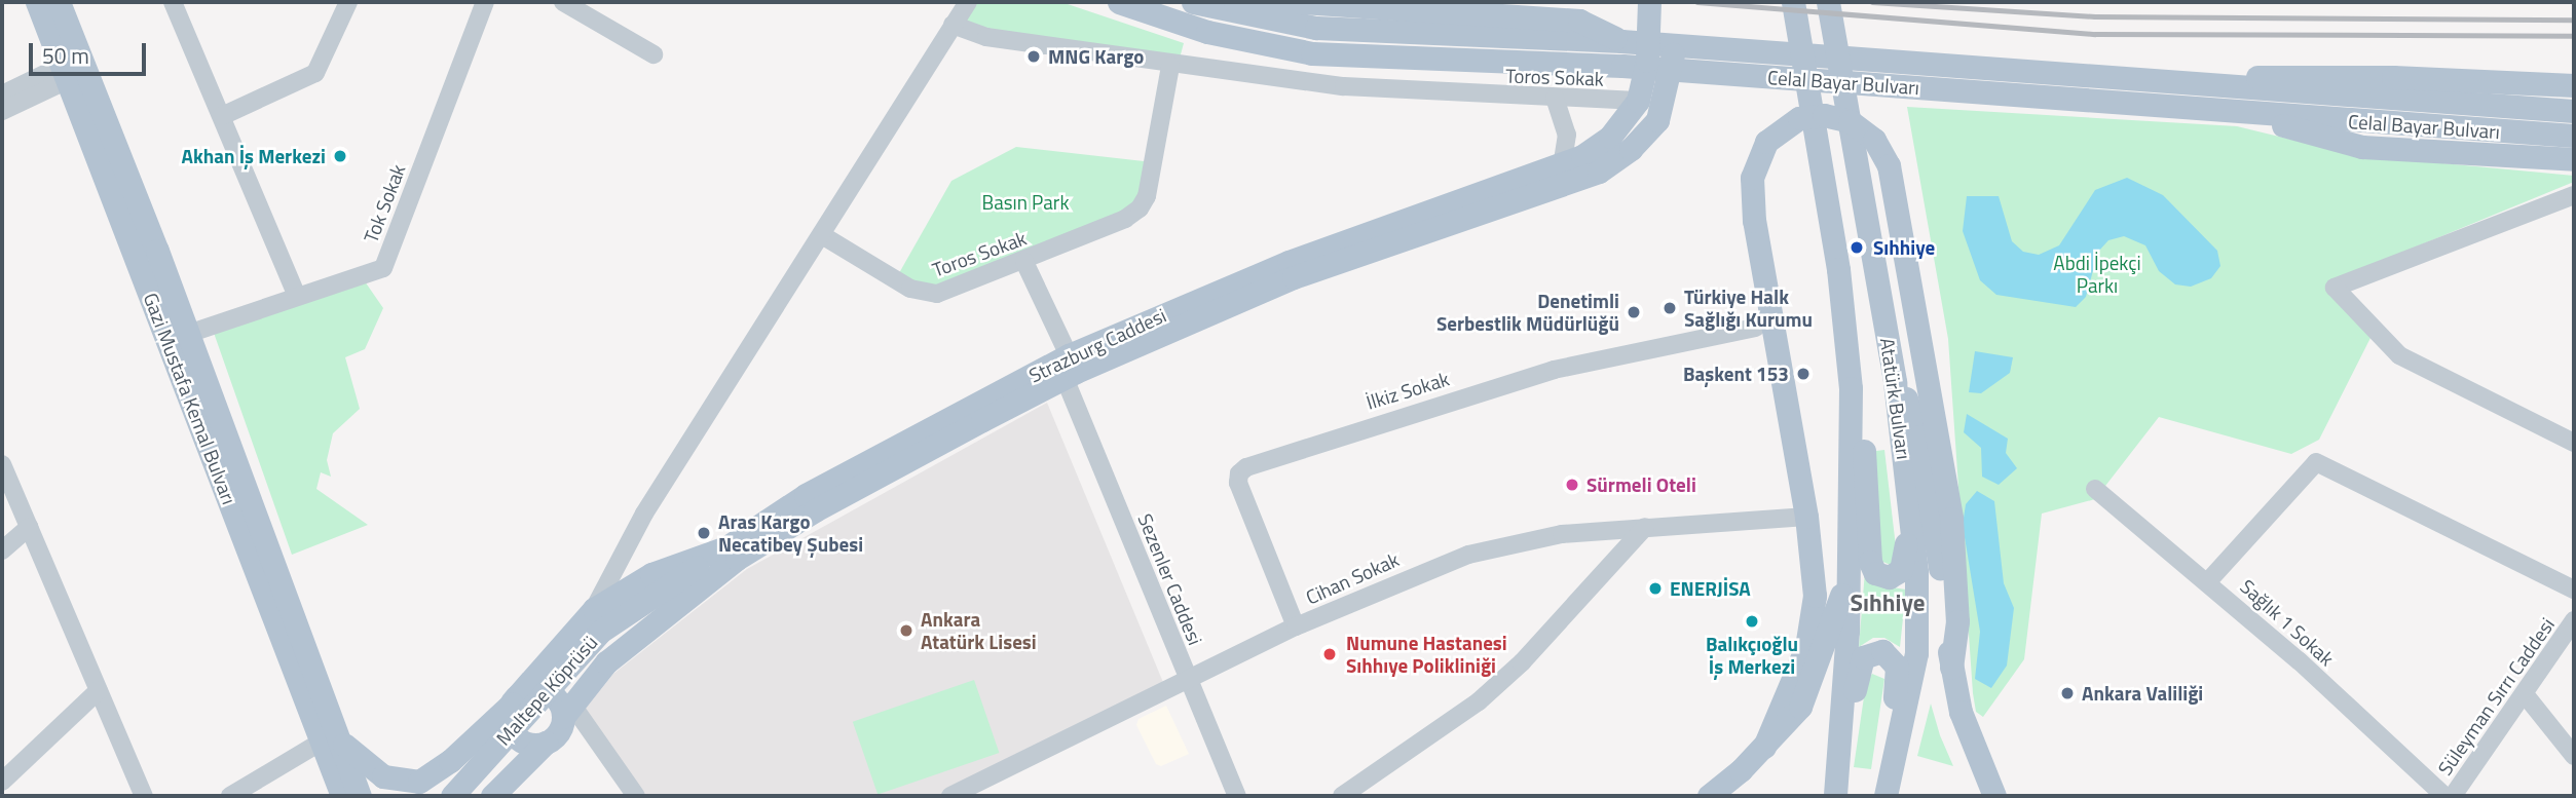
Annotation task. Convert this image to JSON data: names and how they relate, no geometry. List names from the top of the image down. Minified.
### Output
{"streets":{"main road":["Celal Bayar Bulvarı","Strazburg Caddesi","Gazi Mustafa Kemal Bulvarı","Atatürk Bulvarı","Maltepe Köprüsü"],"street":["Toros Sokak","Tok Sokak","İlkiz Sokak","Cihan Sokak","Sezenler Caddesi","Sağlık 1 Sokak","Süleyman Sırrı Caddesi"]},"crossings":[["Toros Sokak","Strazburg Caddesi"],["Toros Sokak","Sezenler Caddesi"],["Celal Bayar Bulvarı","Strazburg Caddesi"],["Tok Sokak","Gazi Mustafa Kemal Bulvarı"],["Strazburg Caddesi","Gazi Mustafa Kemal Bulvarı"],["Strazburg Caddesi","Sezenler Caddesi"],["İlkiz Sokak","Cihan Sokak"],["Cihan Sokak","Sezenler Caddesi"]],"districts":["Sıhhiye"],"parks":["Basın Park","Abdi İpekçi Parkı"],"places":["MNG Kargo","Akhan İş Merkezi","Sıhhiye","Türkiye Halk Sağlığı Kurumu","Denetimli Serbestlik Müdürlüğü","Başkent 153","Sürmeli Oteli","Aras Kargo Necatibey Şubesi","ENERJİSA","Balıkçıoğlu İş Merkezi","Ankara Atatürk Lisesi","Numune Hastanesi Sıhhıye Polikliniği","Ankara Valiliği"],"scale_bar":"50 m"}
